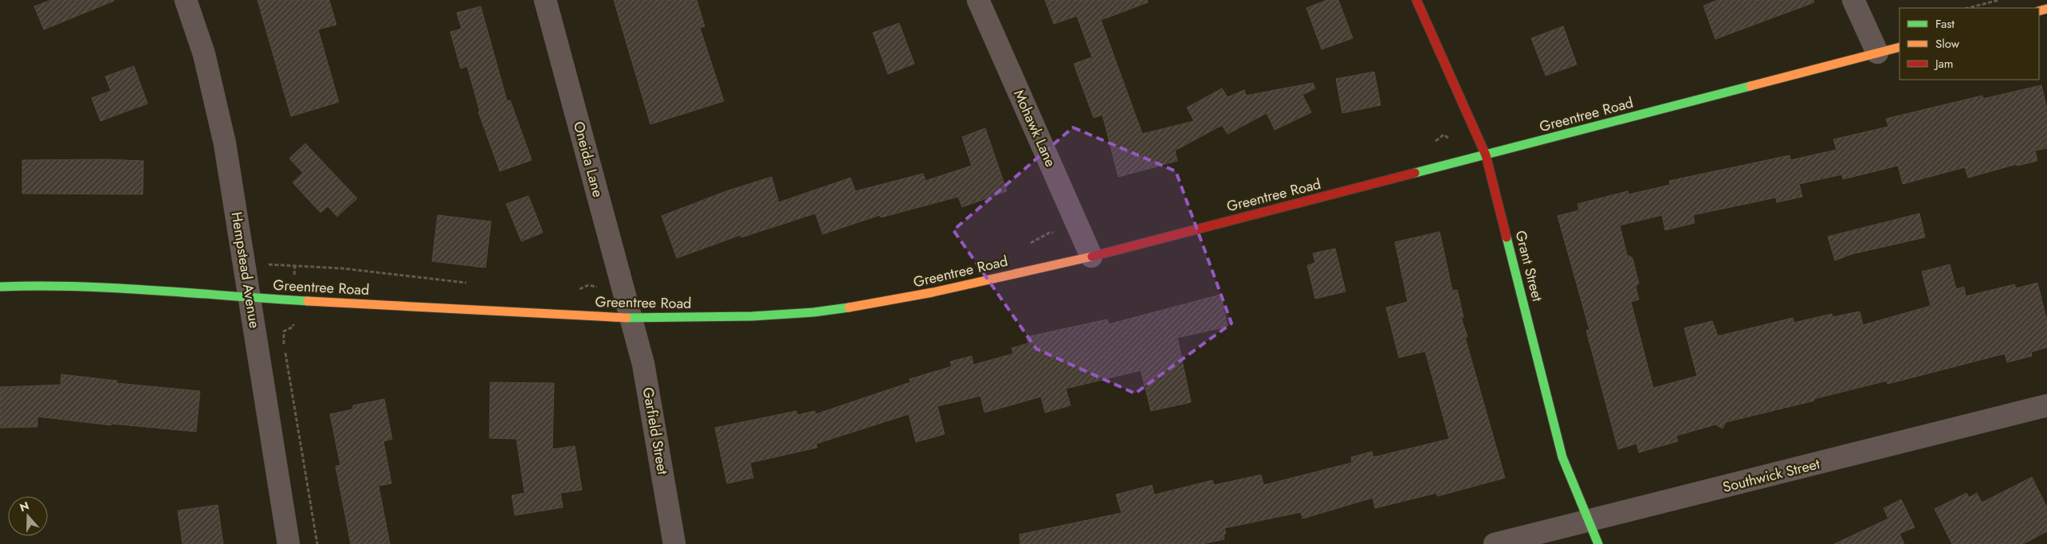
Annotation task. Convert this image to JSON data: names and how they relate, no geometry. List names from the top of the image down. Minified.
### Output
{"streets":{"street":["Greentree Road","Mohawk Lane","Oneida Lane","Grant Street","Hempstead Avenue","Garfield Street","Southwick Street"]},"crossings":[["Greentree Road","Mohawk Lane"],["Greentree Road","Oneida Lane"],["Greentree Road","Grant Street"],["Greentree Road","Hempstead Avenue"],["Greentree Road","Garfield Street"],["Oneida Lane","Garfield Street"],["Grant Street","Southwick Street"]],"legend":["Fast","Slow","Jam"],"north":"top"}
